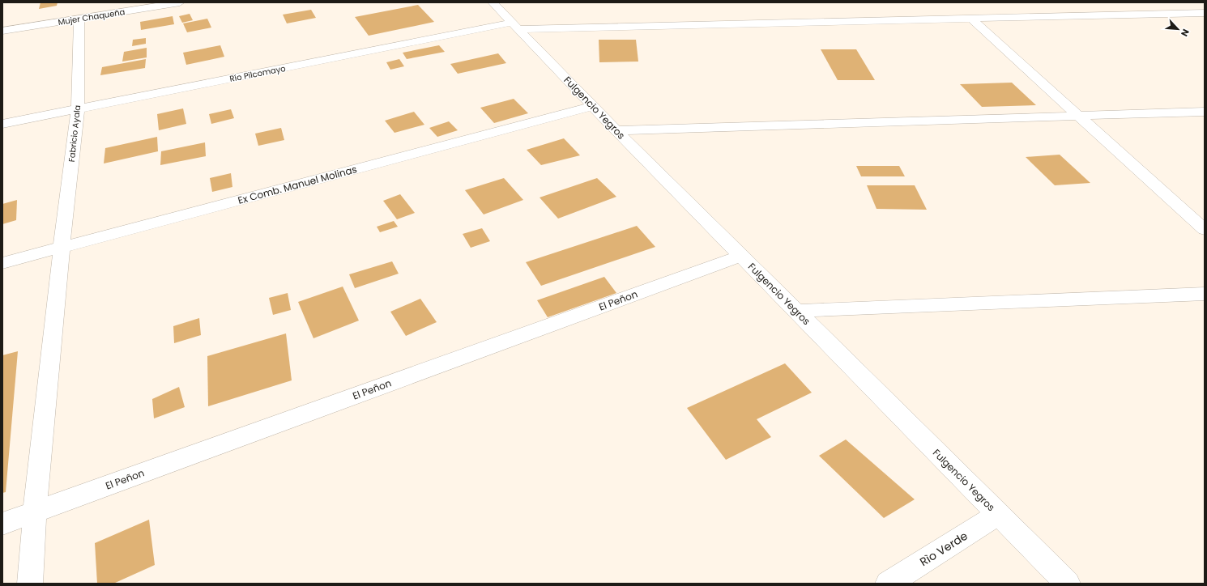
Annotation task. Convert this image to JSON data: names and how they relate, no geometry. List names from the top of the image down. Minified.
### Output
{"streets":{"street":["Mujer Chaqueña","Río Pilcomayo","Fulgencio Yegros","Fabricio Ayala","Ex Comb. Manuel Molinas","El Peñon","Rìo Verde"]},"crossings":[["Mujer Chaqueña","Fabricio Ayala"],["Río Pilcomayo","Fulgencio Yegros"],["Río Pilcomayo","Fabricio Ayala"],["Fulgencio Yegros","Ex Comb. Manuel Molinas"],["Fulgencio Yegros","El Peñon"],["Fulgencio Yegros","Rìo Verde"],["Fabricio Ayala","Ex Comb. Manuel Molinas"],["Fabricio Ayala","El Peñon"]],"north":"bottom right"}
